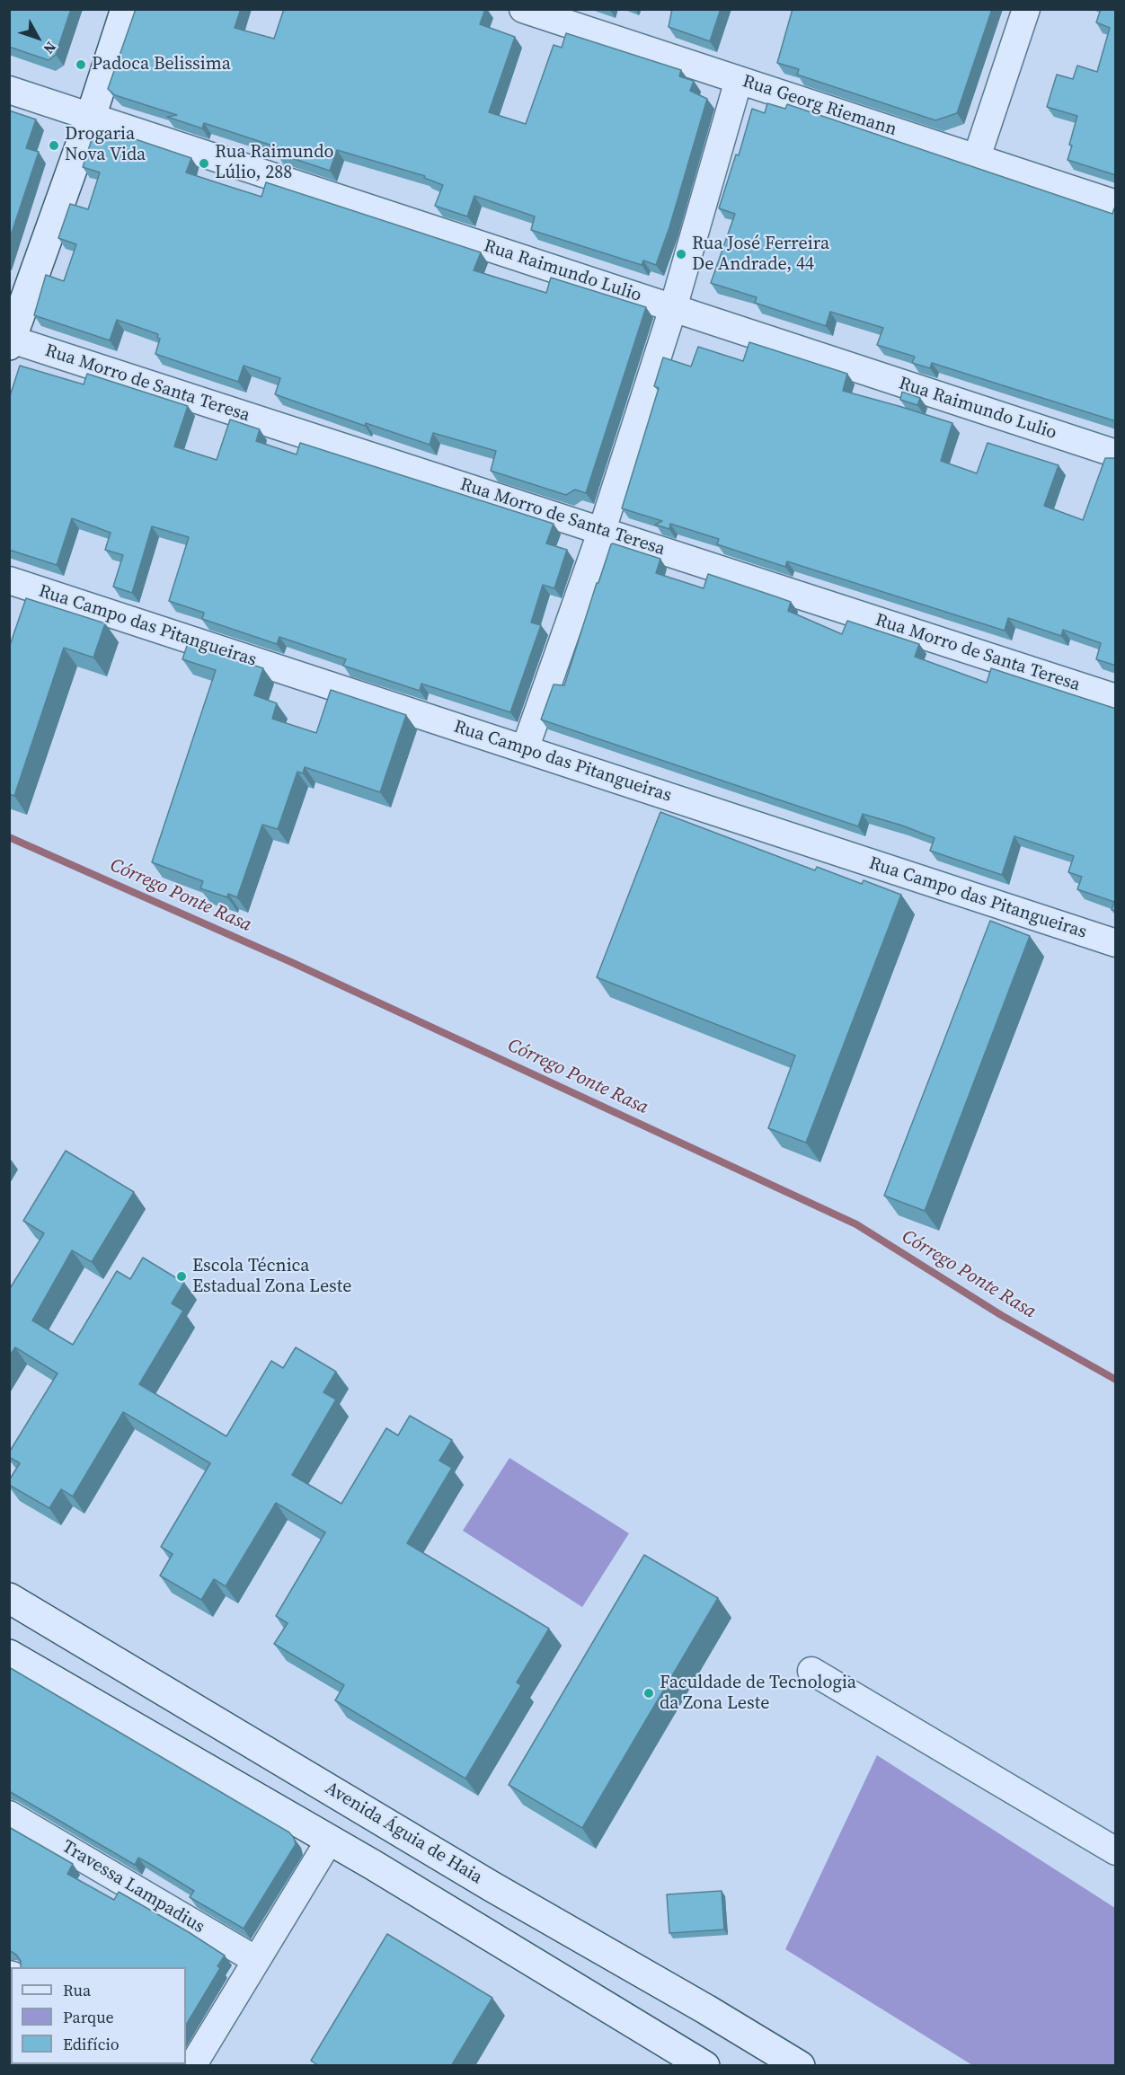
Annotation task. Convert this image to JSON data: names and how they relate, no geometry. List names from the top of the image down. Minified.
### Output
{"streets":{"main road":["Avenida Águia de Haia"],"street":["Rua Georg Riemann","Rua Raimundo Lulio","Rua Morro de Santa Teresa","Rua Campo das Pitangueiras","Travessa Lampadius"]},"water":["Córrego Ponte Rasa"],"places":["Padoca Belissima","Drogaria Nova Vida","Rua Raimundo Lúlio, 288","Rua José Ferreira De Andrade, 44","Escola Técnica Estadual Zona Leste","Faculdade de Tecnologia da Zona Leste"],"legend":["Rua","Parque","Edifício"],"north":"bottom right"}
